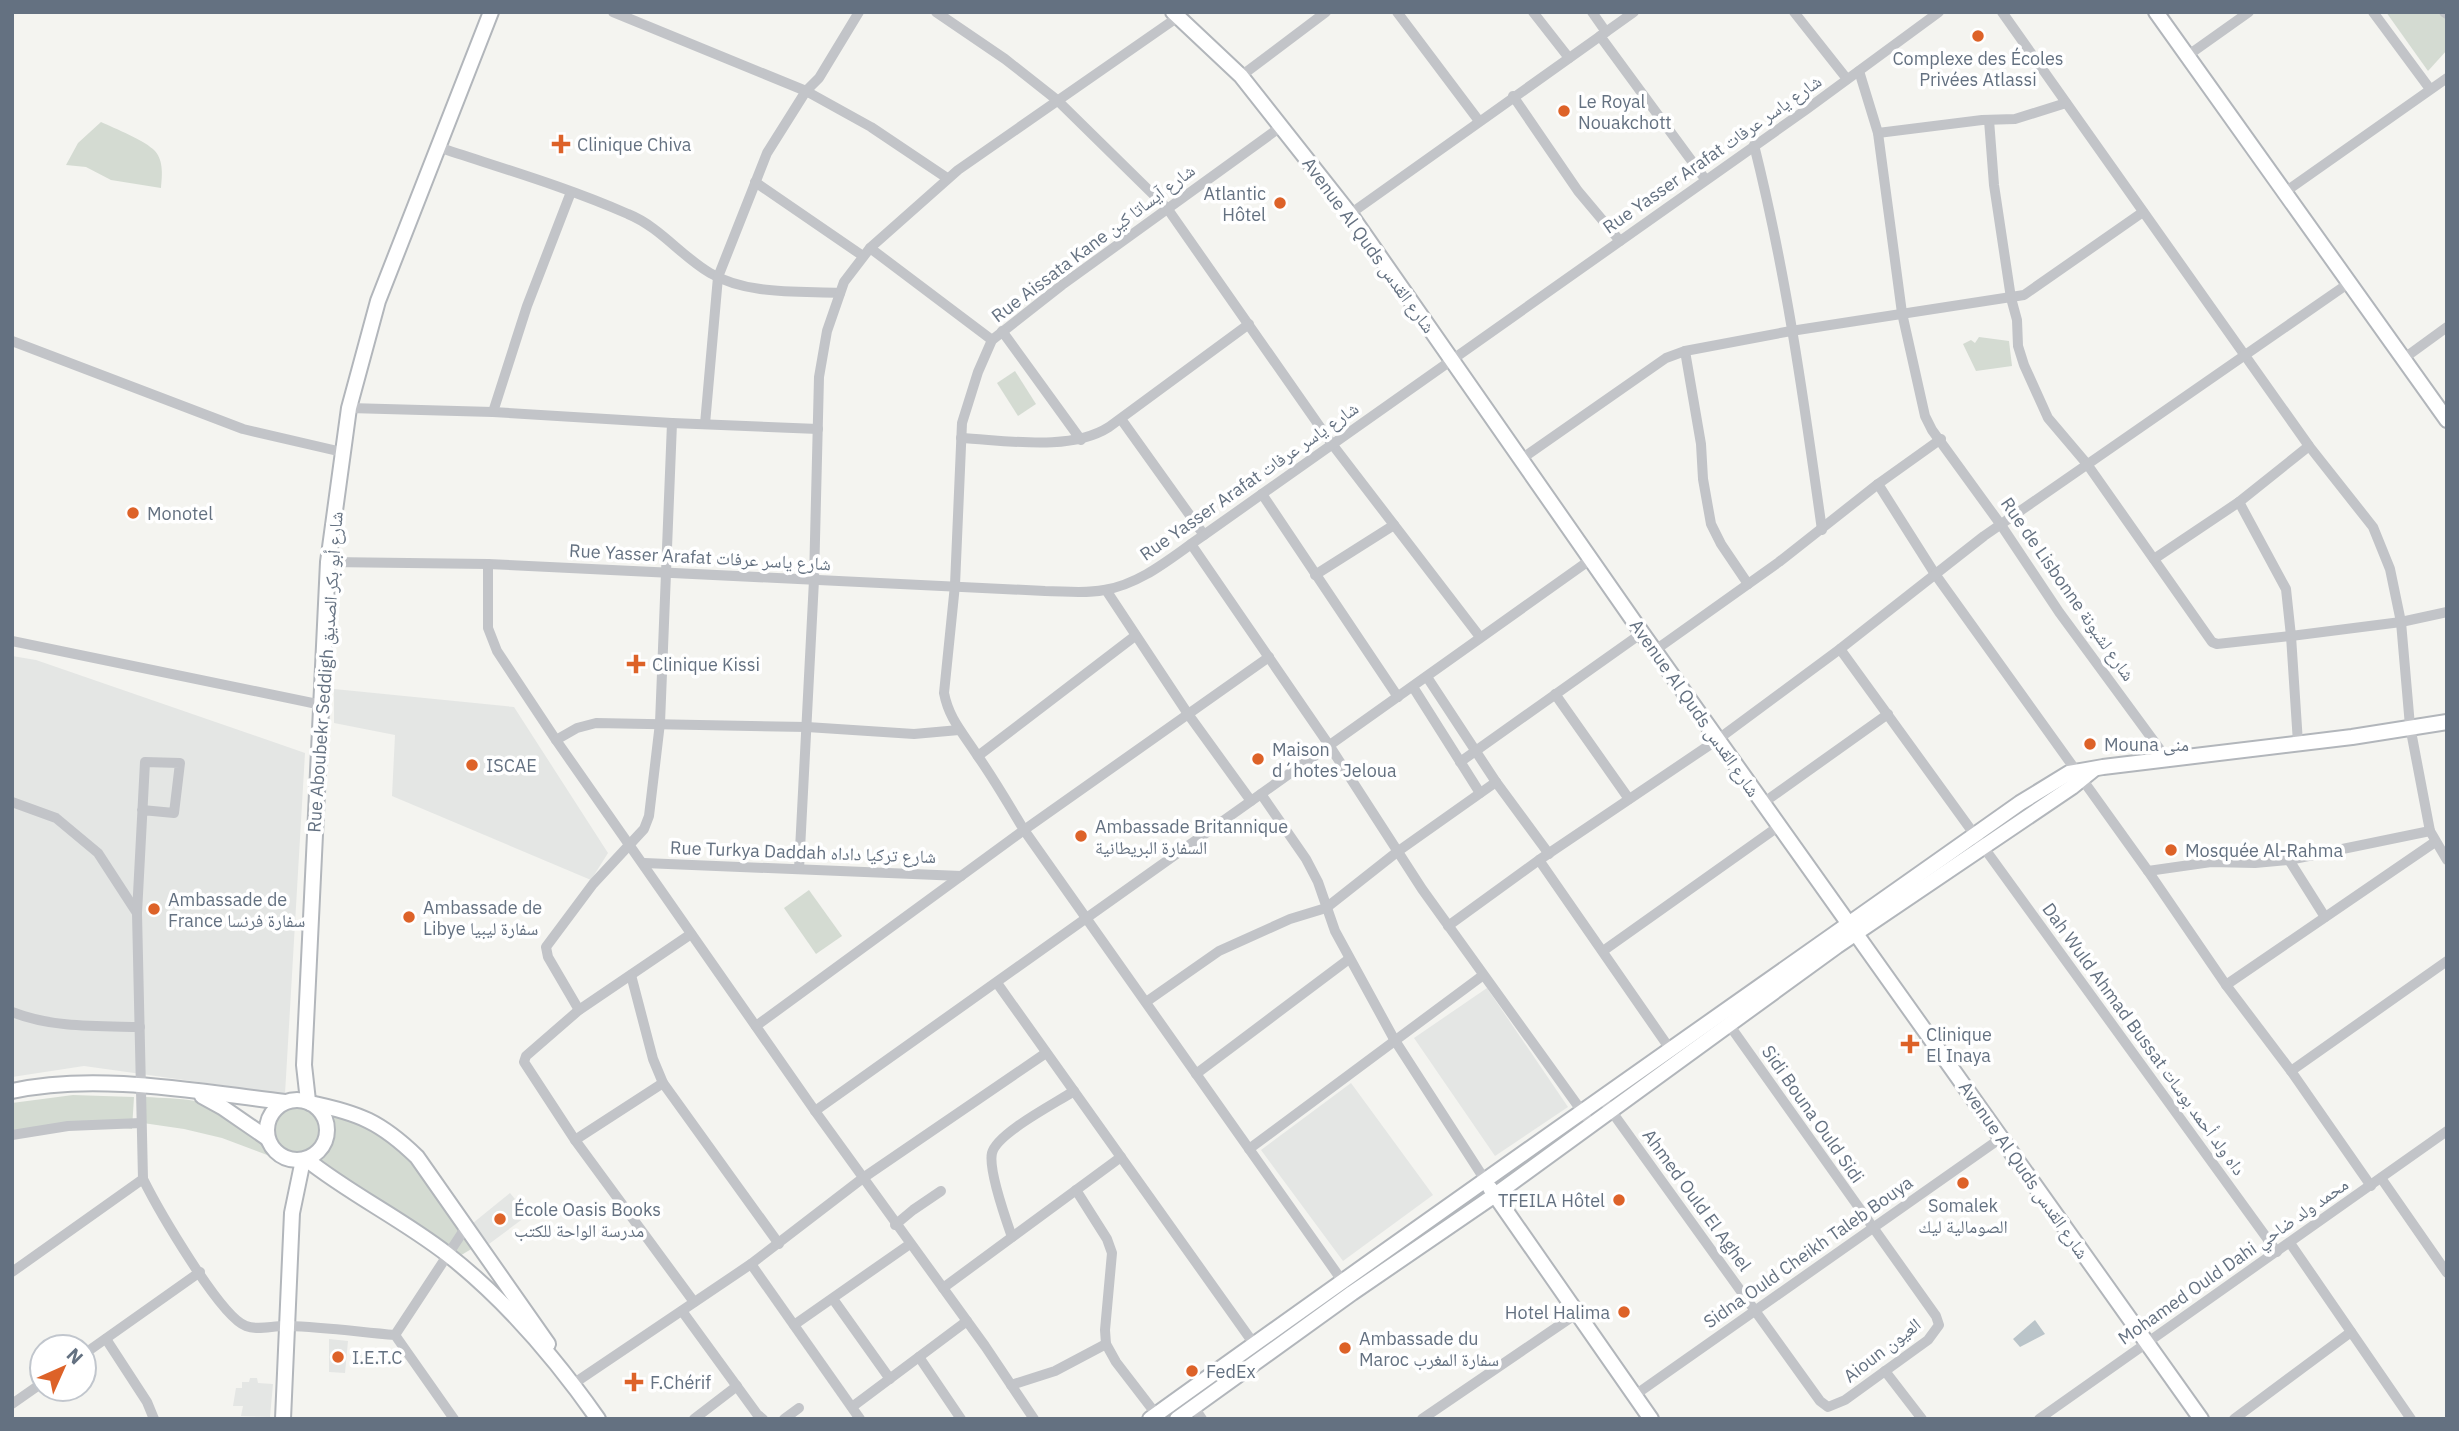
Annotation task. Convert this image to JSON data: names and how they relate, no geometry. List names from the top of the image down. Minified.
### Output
{"streets":{"street":["Rue Yasser Arafat شارع ياسر عرفات","Rue Aissata Kane شارع آيساتا كين","Avenue Al Quds شارع القدس","Rue de Lisbonne شارع لشبونة","Rue Aboubekr Seddigh شارع أبو بكر الصديق","Rue Turkya Daddah شارع تركيا داداه","Dah Wuld Ahmad Bussat داه ولد أحمد بوسات","Sidi Bouna Ould Sidi","Ahmed Ould El Aghel","Sidna Ould Cheikh Taleb Bouya","Mohamed Ould Dahi محمد ولد ضاحي","Aioun العيون"]},"crossings":[["Rue Yasser Arafat شارع ياسر عرفات","Rue Aissata Kane شارع آيساتا كين"],["Rue Yasser Arafat شارع ياسر عرفات","Avenue Al Quds شارع القدس"],["Rue Yasser Arafat شارع ياسر عرفات","Rue de Lisbonne شارع لشبونة"],["Rue Yasser Arafat شارع ياسر عرفات","Rue Aboubekr Seddigh شارع أبو بكر الصديق"],["Rue Aissata Kane شارع آيساتا كين","Avenue Al Quds شارع القدس"],["Avenue Al Quds شارع القدس","Sidna Ould Cheikh Taleb Bouya"],["Avenue Al Quds شارع القدس","Mohamed Ould Dahi محمد ولد ضاحي"],["Dah Wuld Ahmad Bussat داه ولد أحمد بوسات","Mohamed Ould Dahi محمد ولد ضاحي"],["Sidi Bouna Ould Sidi","Sidna Ould Cheikh Taleb Bouya"],["Sidi Bouna Ould Sidi","Aioun العيون"],["Ahmed Ould El Aghel","Sidna Ould Cheikh Taleb Bouya"],["Ahmed Ould El Aghel","Aioun العيون"]],"places":{"other":["Complexe des Écoles Privées Atlassi","Le Royal Nouakchott","Atlantic Hôtel","Monotel","Mouna منى","Maison d´hotes Jeloua","ISCAE","Ambassade Britannique السفارة البريطانية","Mosquée Al-Rahma","Ambassade de France سفارة فرنسا","Ambassade de Libye سفارة ليبيا","Somalek الصومالية ليك","TFEILA Hôtel","École Oasis Books مدرسة الواحة للكتب","Hotel Halima","Ambassade du Maroc سفارة المغرب","I.E.T.C","FedEx"],"health":["Clinique Chiva","Clinique Kissi","Clinique El Inaya","F.Chérif"]},"north":"top right"}
